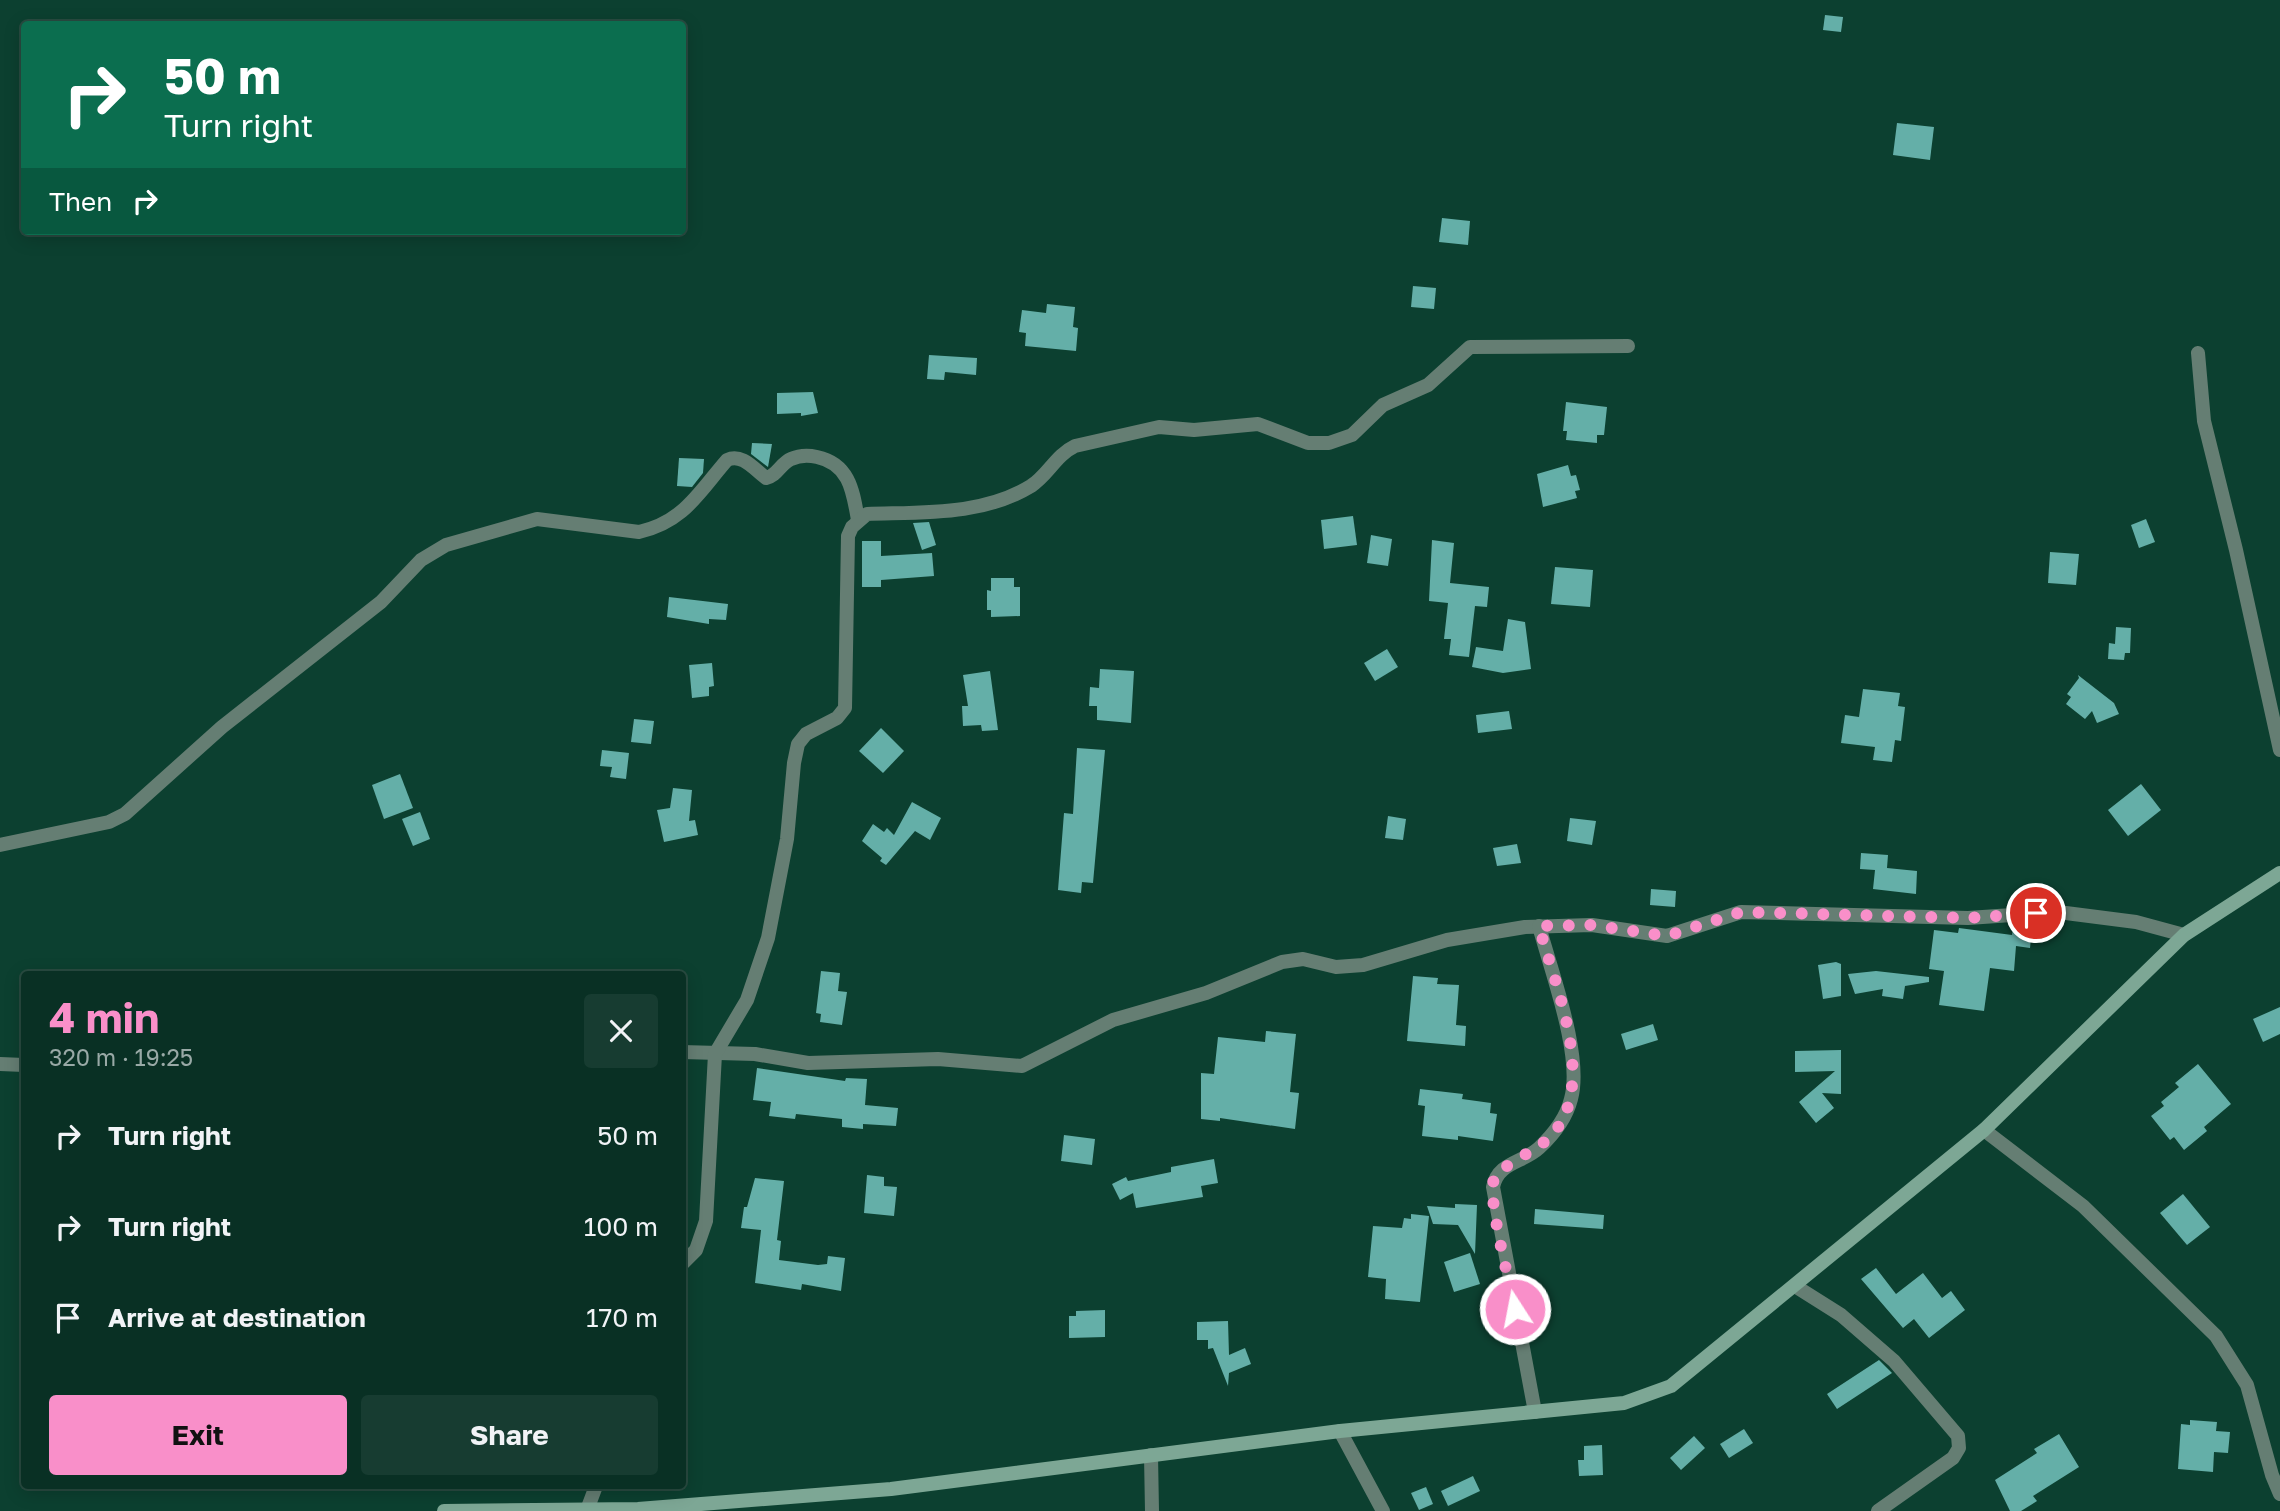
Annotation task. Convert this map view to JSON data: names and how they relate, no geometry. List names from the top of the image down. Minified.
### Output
{"page":{"turn":["50 m","Turn right"],"then":"Then","heading":["4 min","320 m · 19:25"],"list":[{"name":"Turn right","value":"50 m"},{"name":"Turn right","value":"100 m"},{"name":"Arrive at destination","value":"170 m"}],"buttons":["Exit","Share"]}}
